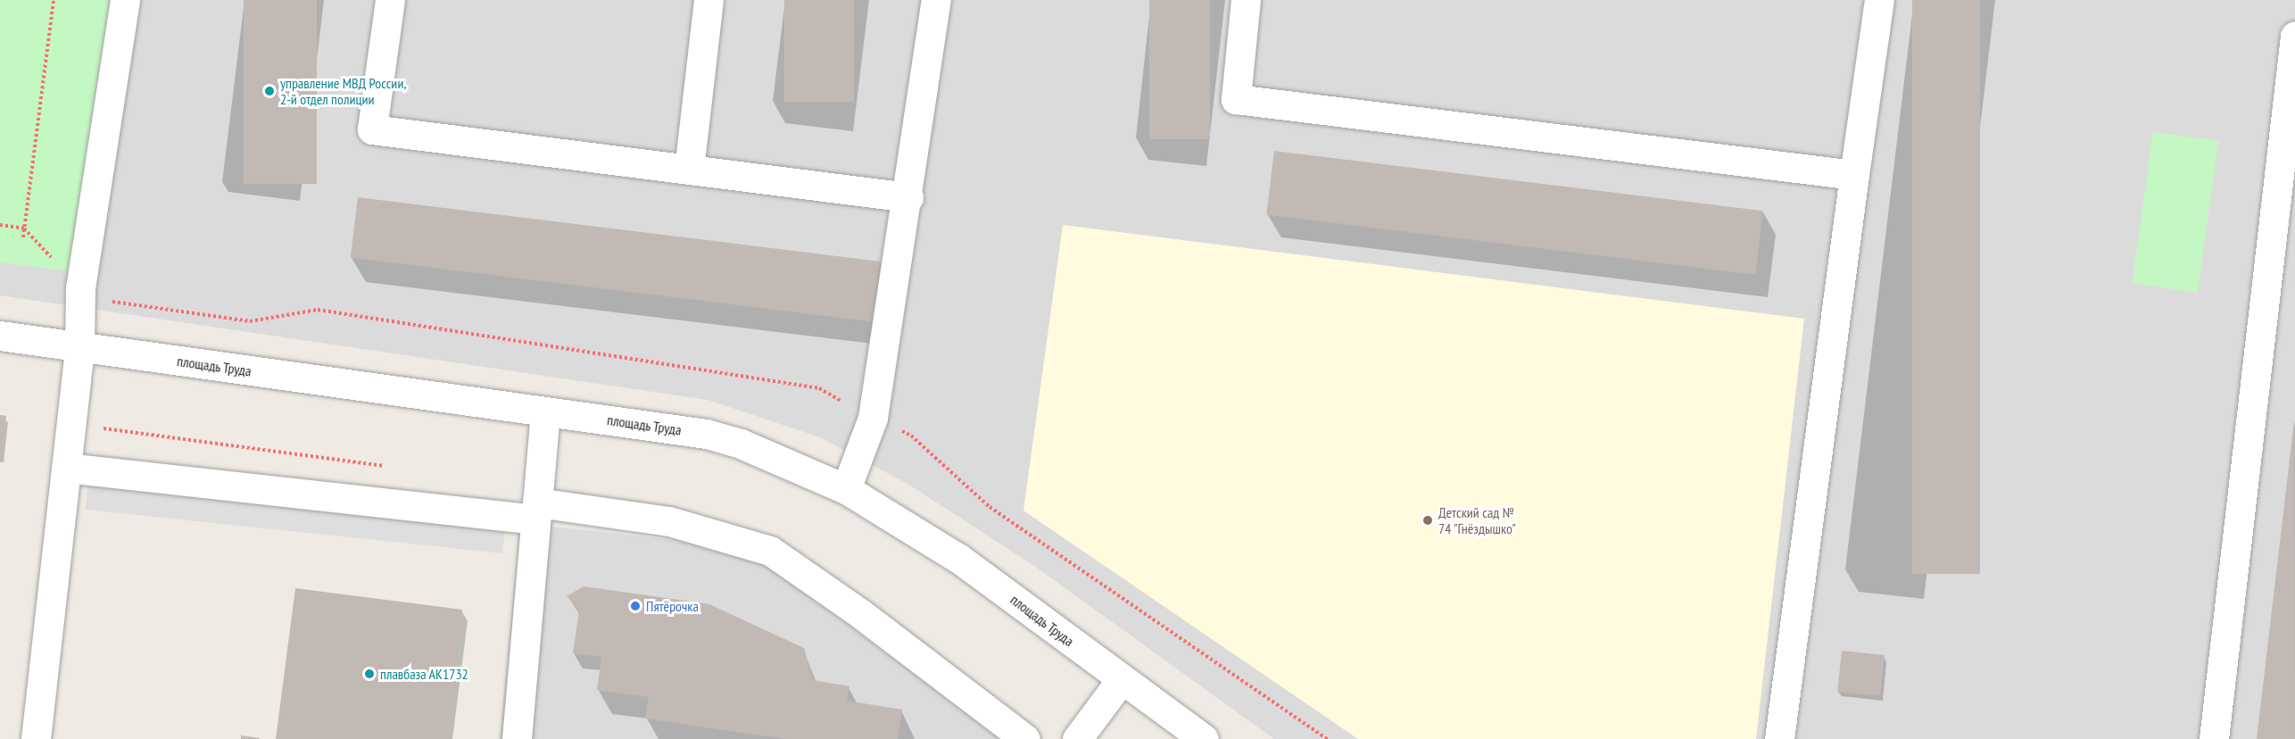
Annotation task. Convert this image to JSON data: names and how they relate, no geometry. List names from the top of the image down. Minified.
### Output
{"streets":{"street":["площадь Труда"]},"places":["управление МВД России, 2-й отдел полиции","Детский сад № 74 \"Гнёздышко\"","Пятёрочка","плавбаза АК1732"]}
